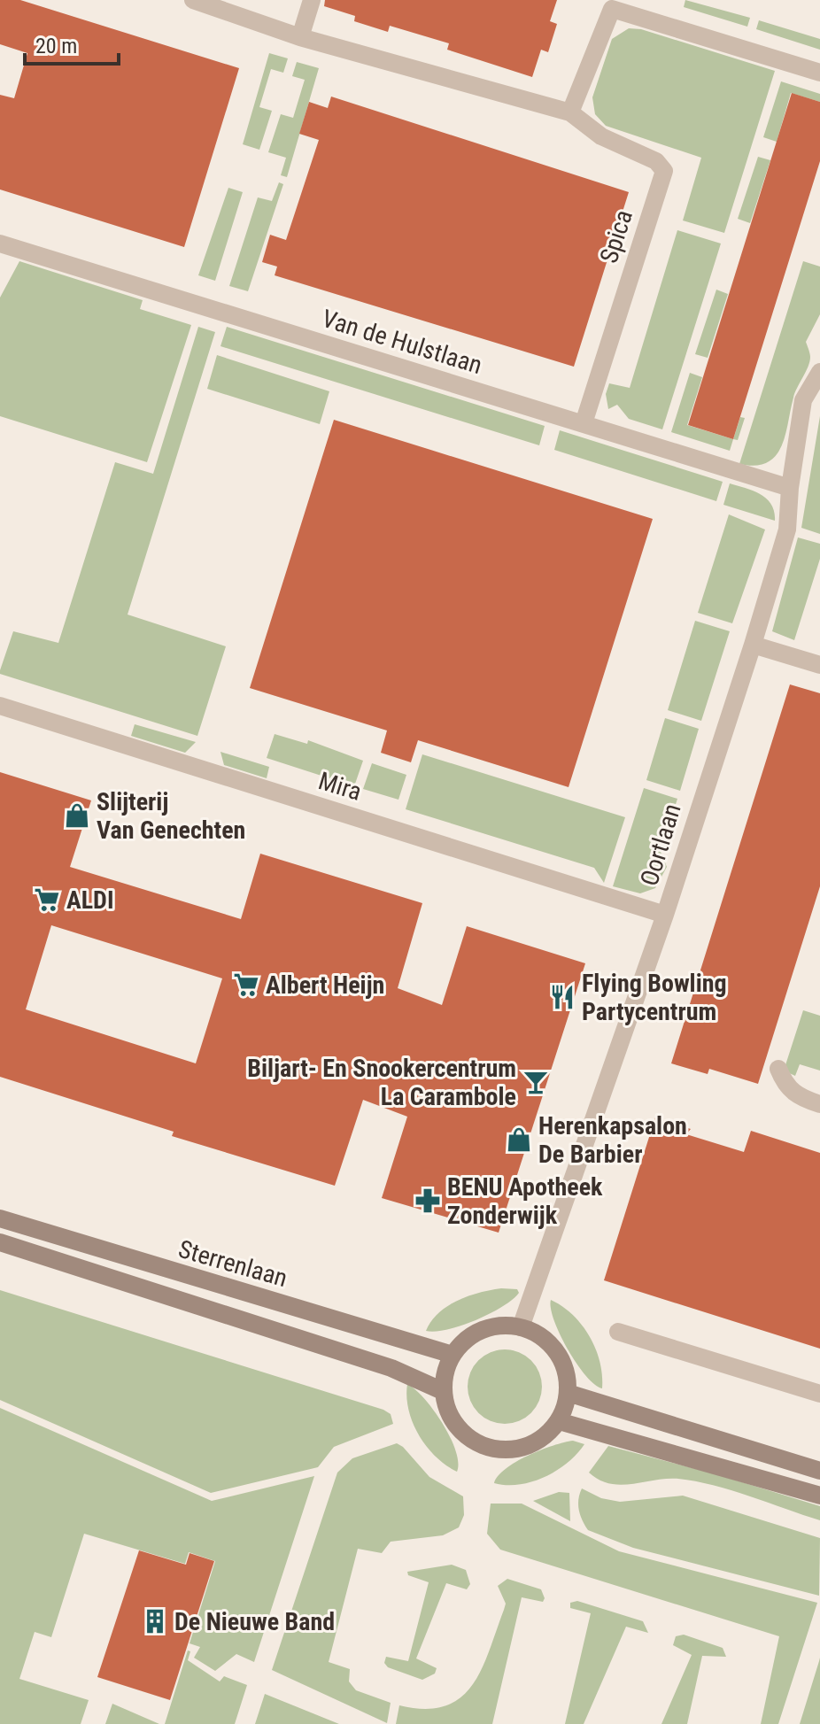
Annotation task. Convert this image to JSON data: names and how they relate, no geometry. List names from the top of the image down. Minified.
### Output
{"streets":{"street":["Spica","Van de Hulstlaan","Mira","Oortlaan","Sterrenlaan"]},"crossings":[["Spica","Van de Hulstlaan"],["Van de Hulstlaan","Oortlaan"],["Mira","Oortlaan"],["Oortlaan","Sterrenlaan"]],"places":{"shop":["Slijterij Van Genechten","Herenkapsalon De Barbier"],"supermarket":["ALDI","Albert Heijn"],"restaurant":["Flying Bowling Partycentrum"],"bar":["Biljart- En Snookercentrum La Carambole"],"pharmacy":["BENU Apotheek Zonderwijk"],"building":["De Nieuwe Band"]},"scale_bar":"20 m"}
